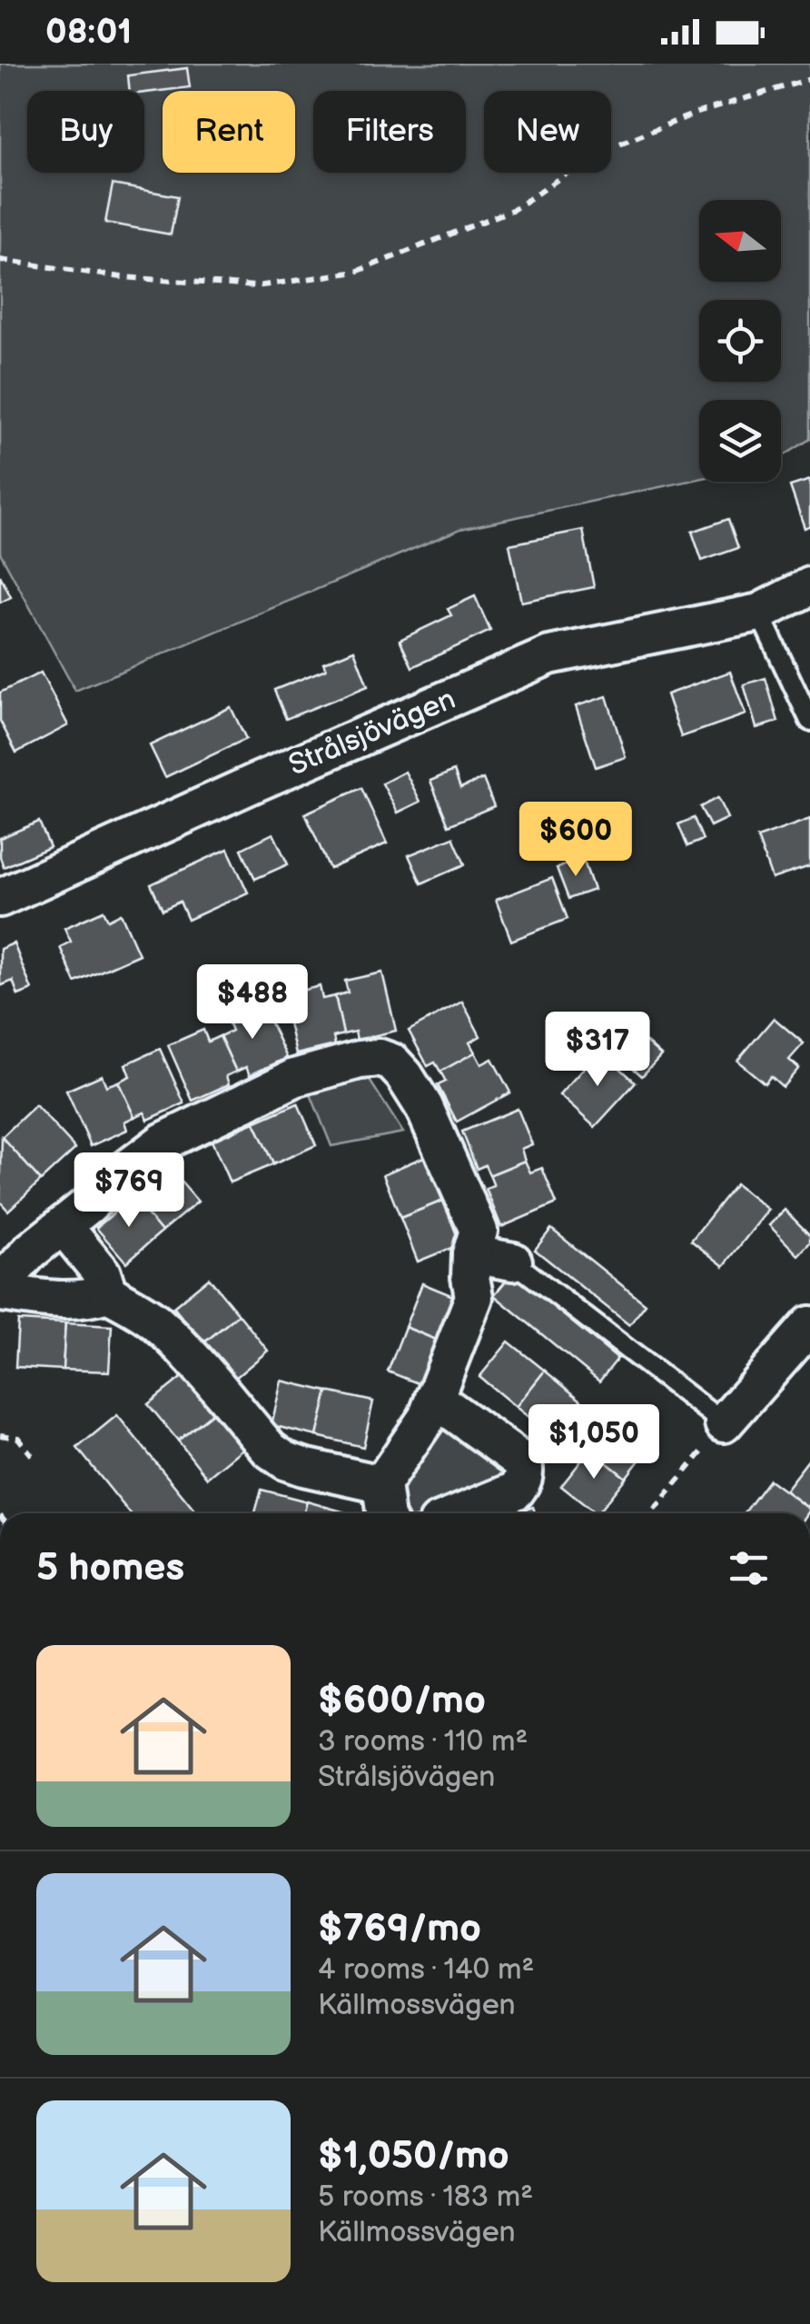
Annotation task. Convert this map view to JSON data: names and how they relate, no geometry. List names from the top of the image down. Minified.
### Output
{"streets":{"street":["Strålsjövägen"]},"north":"left","page":{"status":"08:01","chip":["Buy","Rent","Filters","New"],"price":["$600","$488","$317","$769","$1,050"],"heading":"5 homes","list":[{"name":"$600/mo","note":"3 rooms · 110 m² · Strålsjövägen"},{"name":"$769/mo","note":"4 rooms · 140 m² · Källmossvägen"},{"name":"$1,050/mo","note":"5 rooms · 183 m² · Källmossvägen"}]}}
